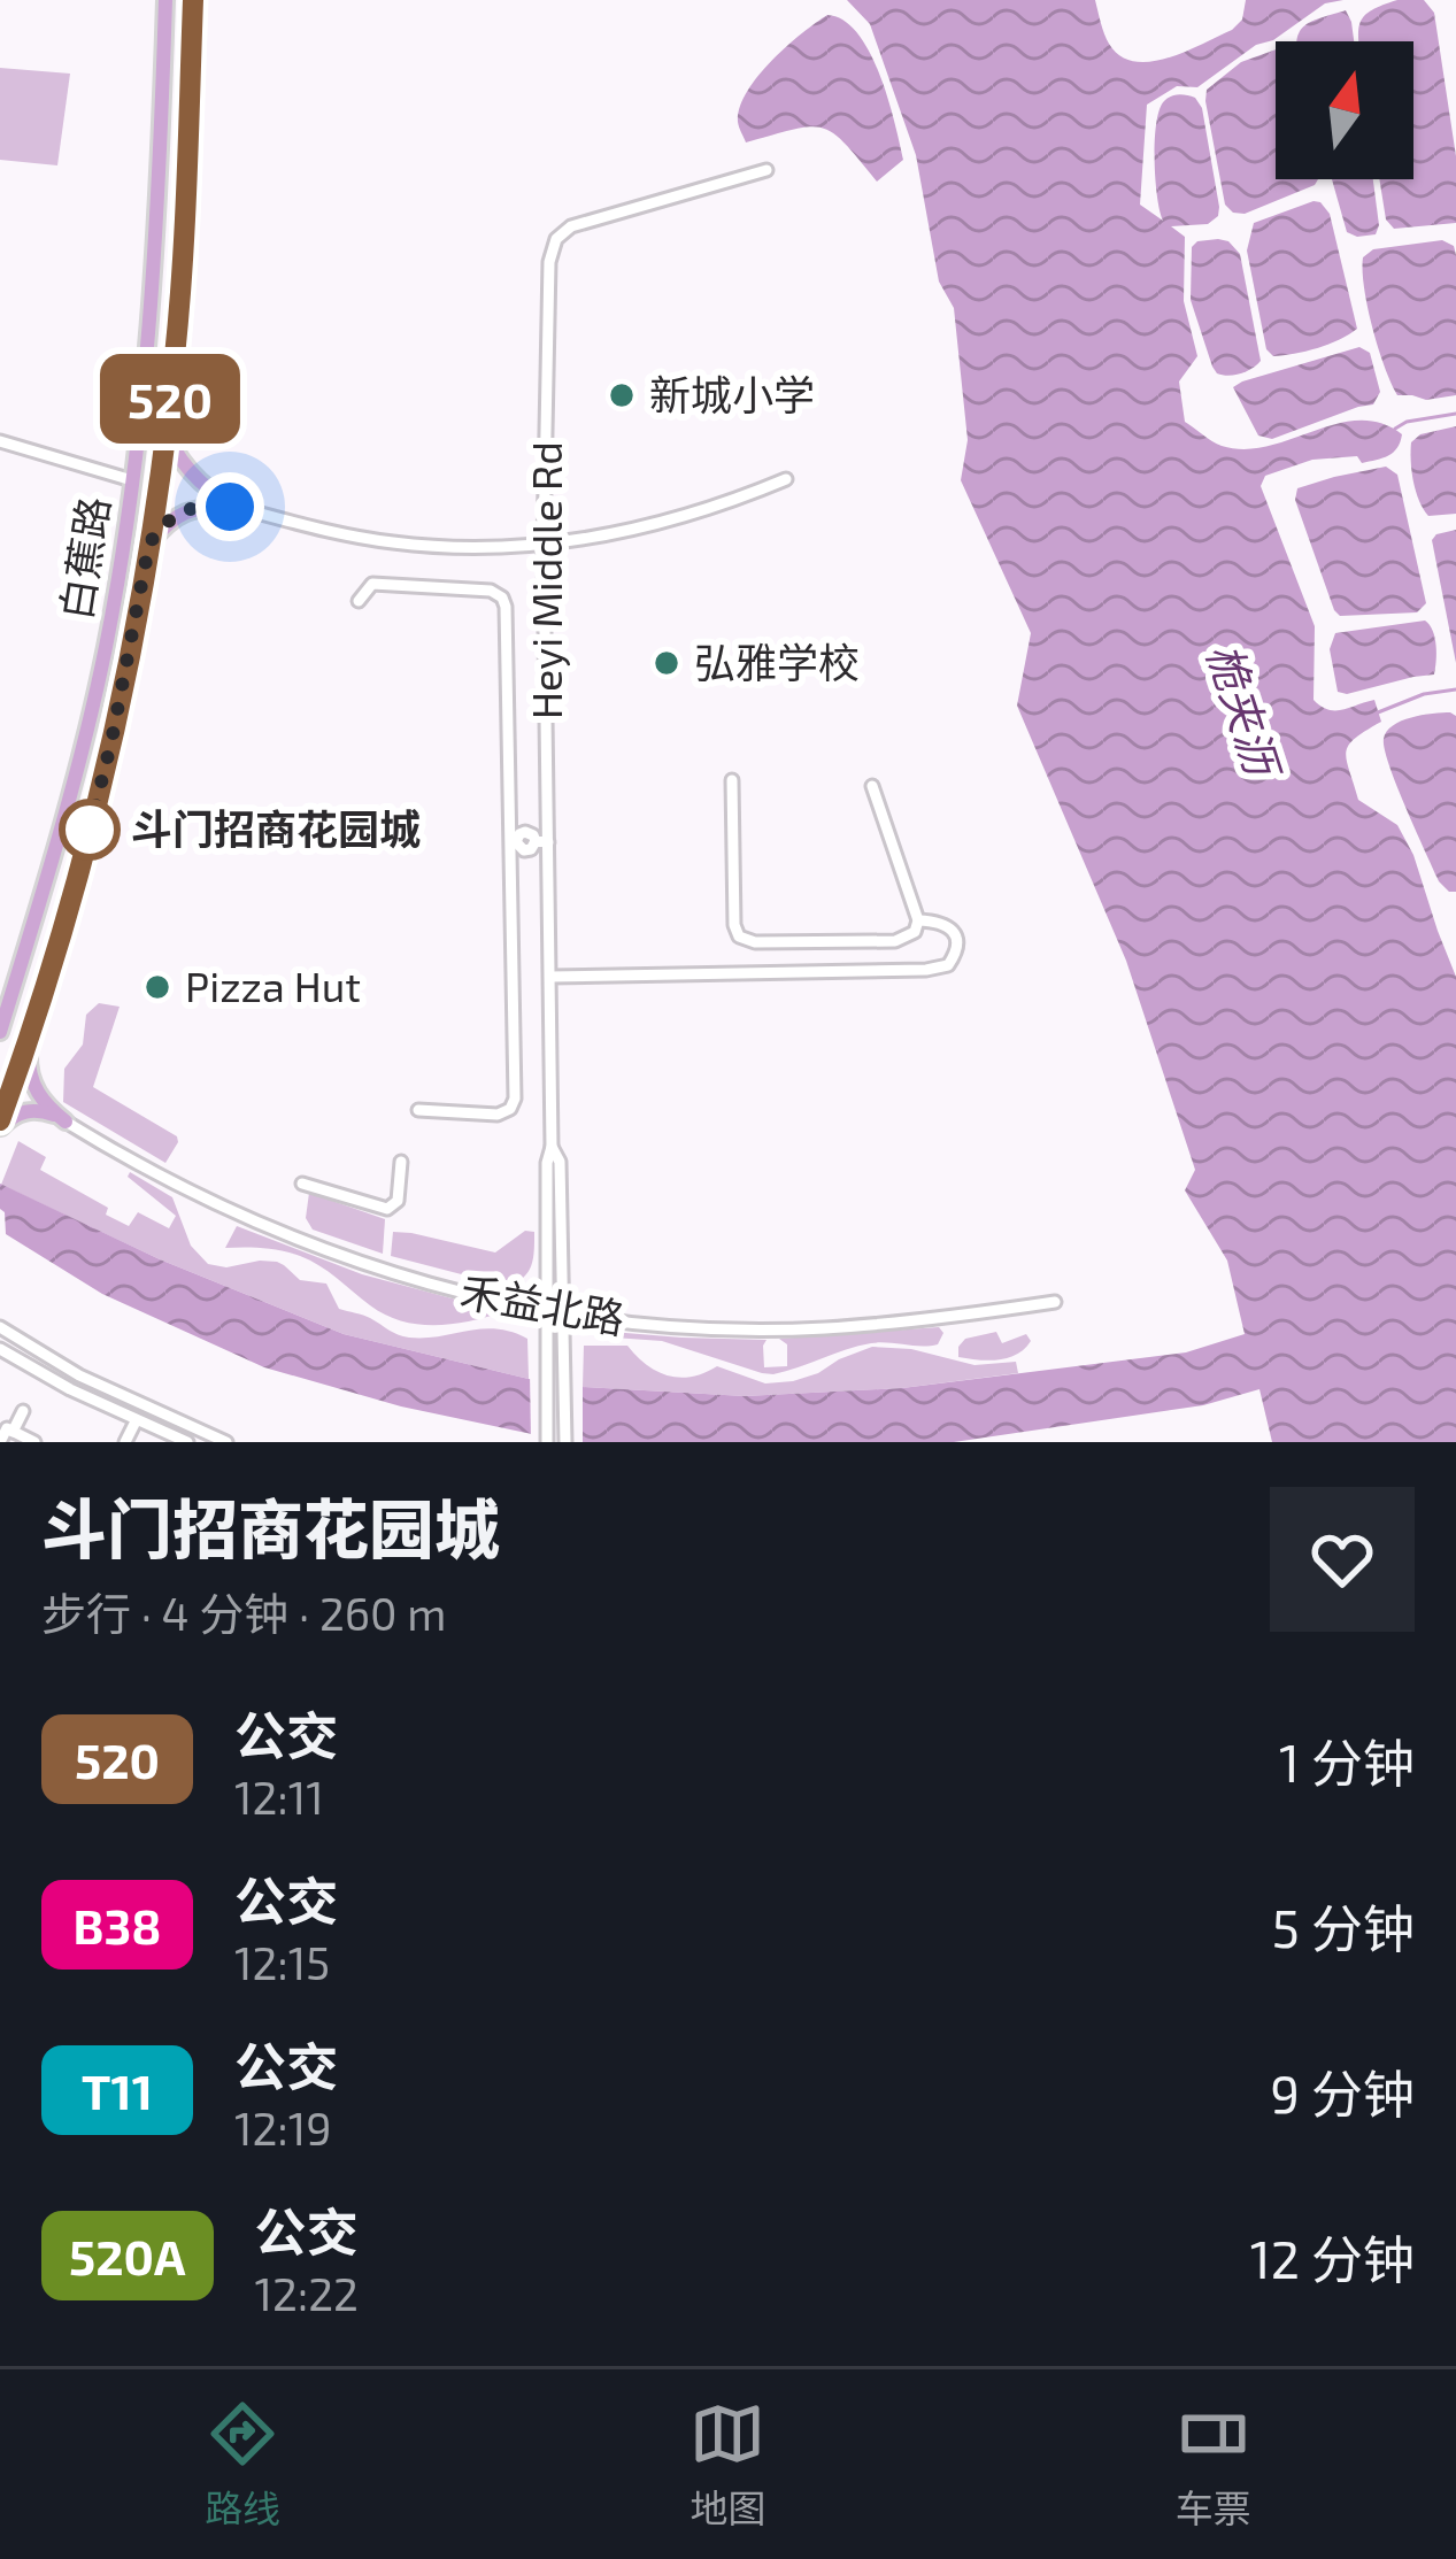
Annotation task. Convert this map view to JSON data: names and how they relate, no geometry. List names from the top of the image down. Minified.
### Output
{"streets":{"main road":["白蕉路"],"street":["Heyi Middle Rd","禾益北路"]},"crossings":[["Heyi Middle Rd","禾益北路"]],"water":["桅夹沥"],"places":["新城小学","弘雅学校","斗门招商花园城","Pizza Hut"],"lines":["bus line 520"],"north":"top","page":{"on_map":"520","heading":["斗门招商花园城","步行 · 4 分钟 · 260 m"],"list":[{"mark":"520","name":"公交","note":"12:11","value":"1 分钟"},{"mark":"B38","name":"公交","note":"12:15","value":"5 分钟"},{"mark":"T11","name":"公交","note":"12:19","value":"9 分钟"},{"mark":"520A","name":"公交","note":"12:22","value":"12 分钟"}],"tabs":["路线","地图","车票"]}}
